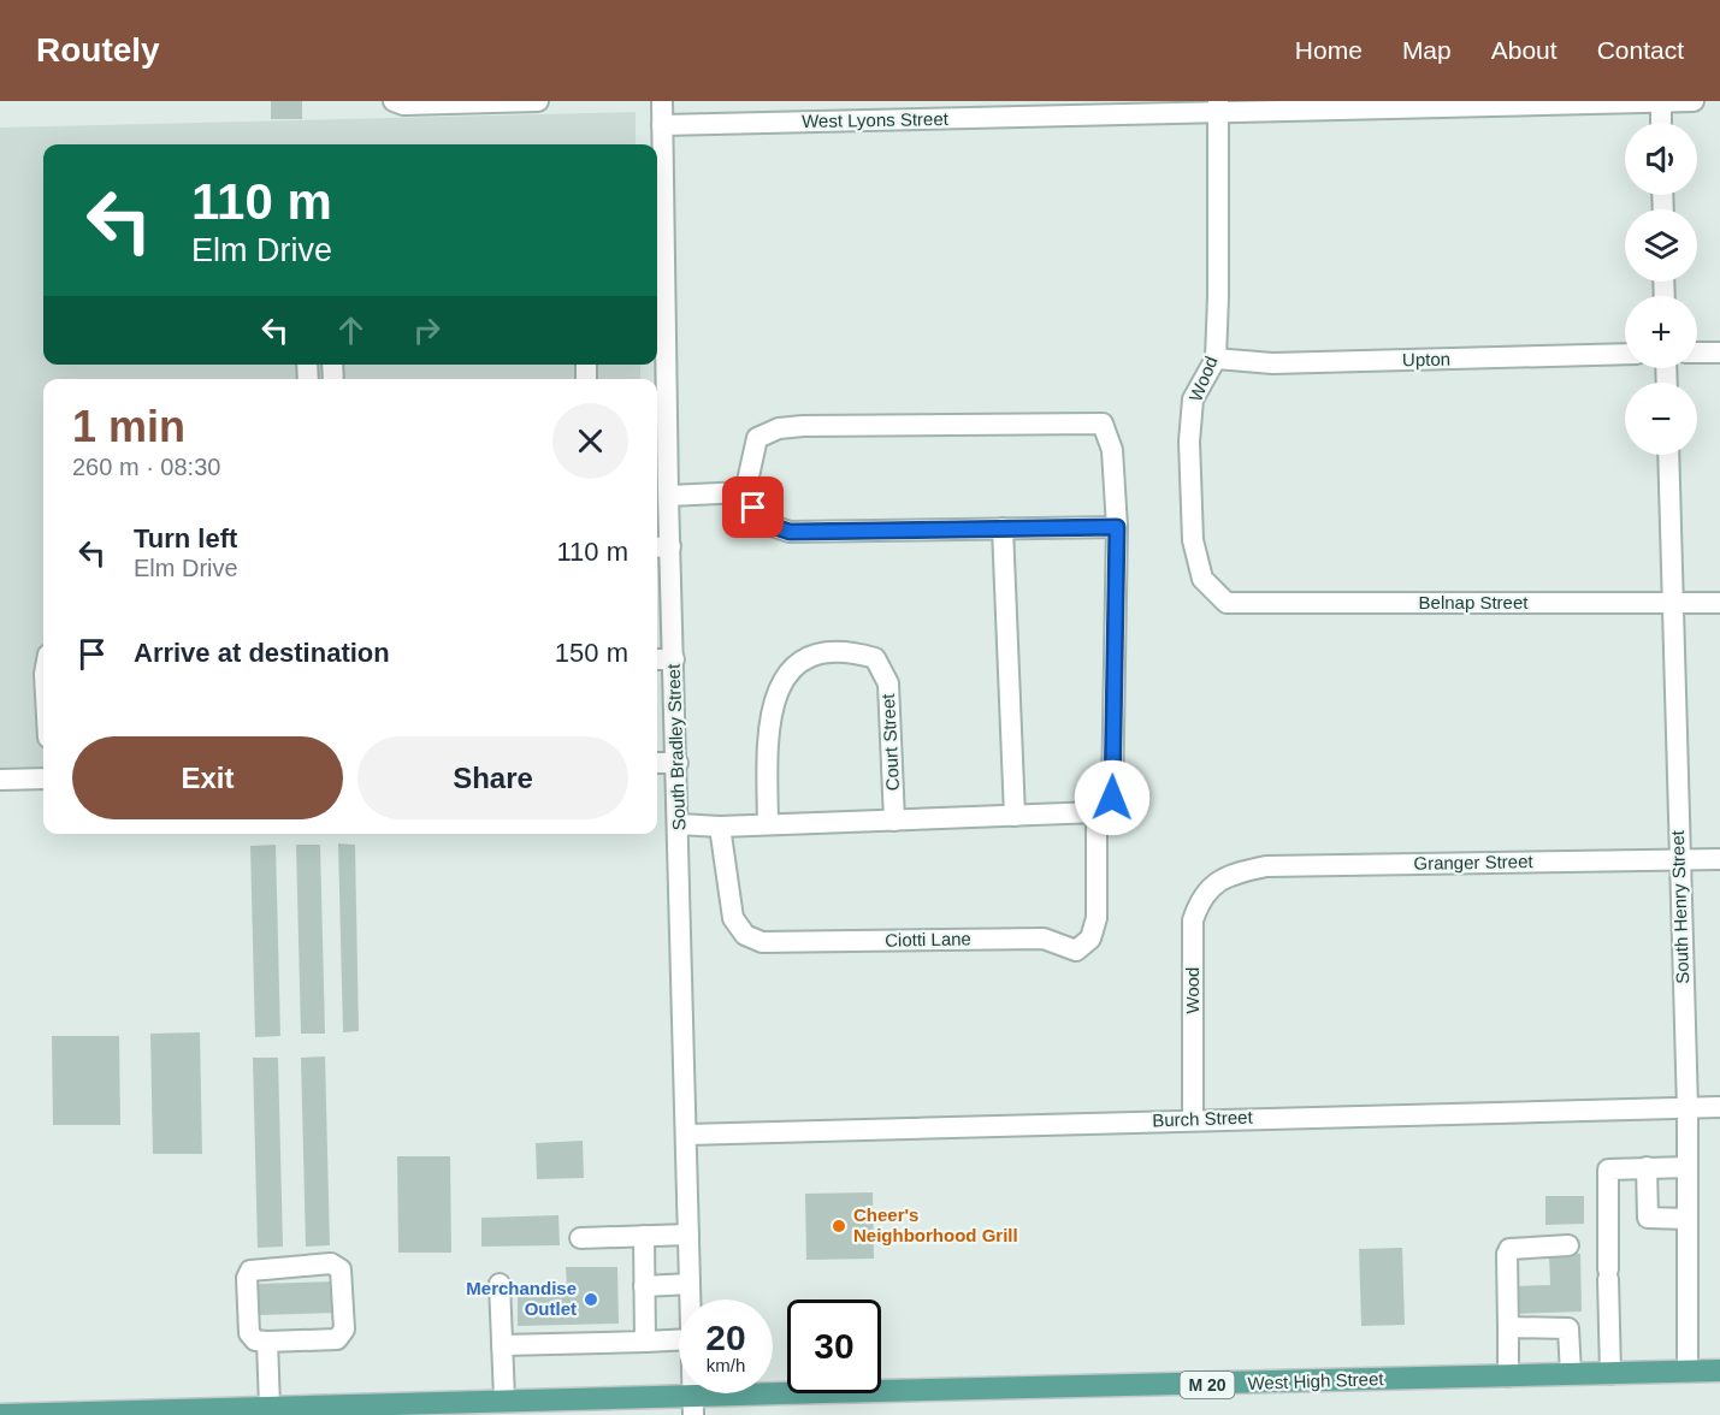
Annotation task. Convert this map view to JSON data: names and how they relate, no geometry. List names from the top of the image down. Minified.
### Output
{"streets":{"main road":["West High Street","M 20"],"street":["West Lyons Street","Upton","Wood","Belnap Street","Court Street","South Bradley Street","Granger Street","South Henry Street","Ciotti Lane","Burch Street"]},"crossings":[["West Lyons Street","Wood"],["West Lyons Street","South Bradley Street"],["Upton","Wood"],["Wood","Belnap Street"],["Wood","Granger Street"],["Wood","Burch Street"],["Belnap Street","South Henry Street"],["South Bradley Street","Burch Street"],["Granger Street","South Henry Street"],["South Henry Street","Burch Street"],["South Henry Street","West High Street"],["West High Street","M 20"]],"places":["Cheer's Neighborhood Grill","Merchandise Outlet"],"page":{"header":"Routely","nav":["Home","Map","About","Contact"],"map_buttons":["+","−"],"turn":["110 m","Elm Drive"],"heading":["1 min","260 m · 08:30"],"list":[{"name":"Turn left","note":"Elm Drive","value":"110 m"},{"name":"Arrive at destination","value":"150 m"}],"buttons":["Exit","Share"],"speed":"20 km/h","limit":"30"}}
